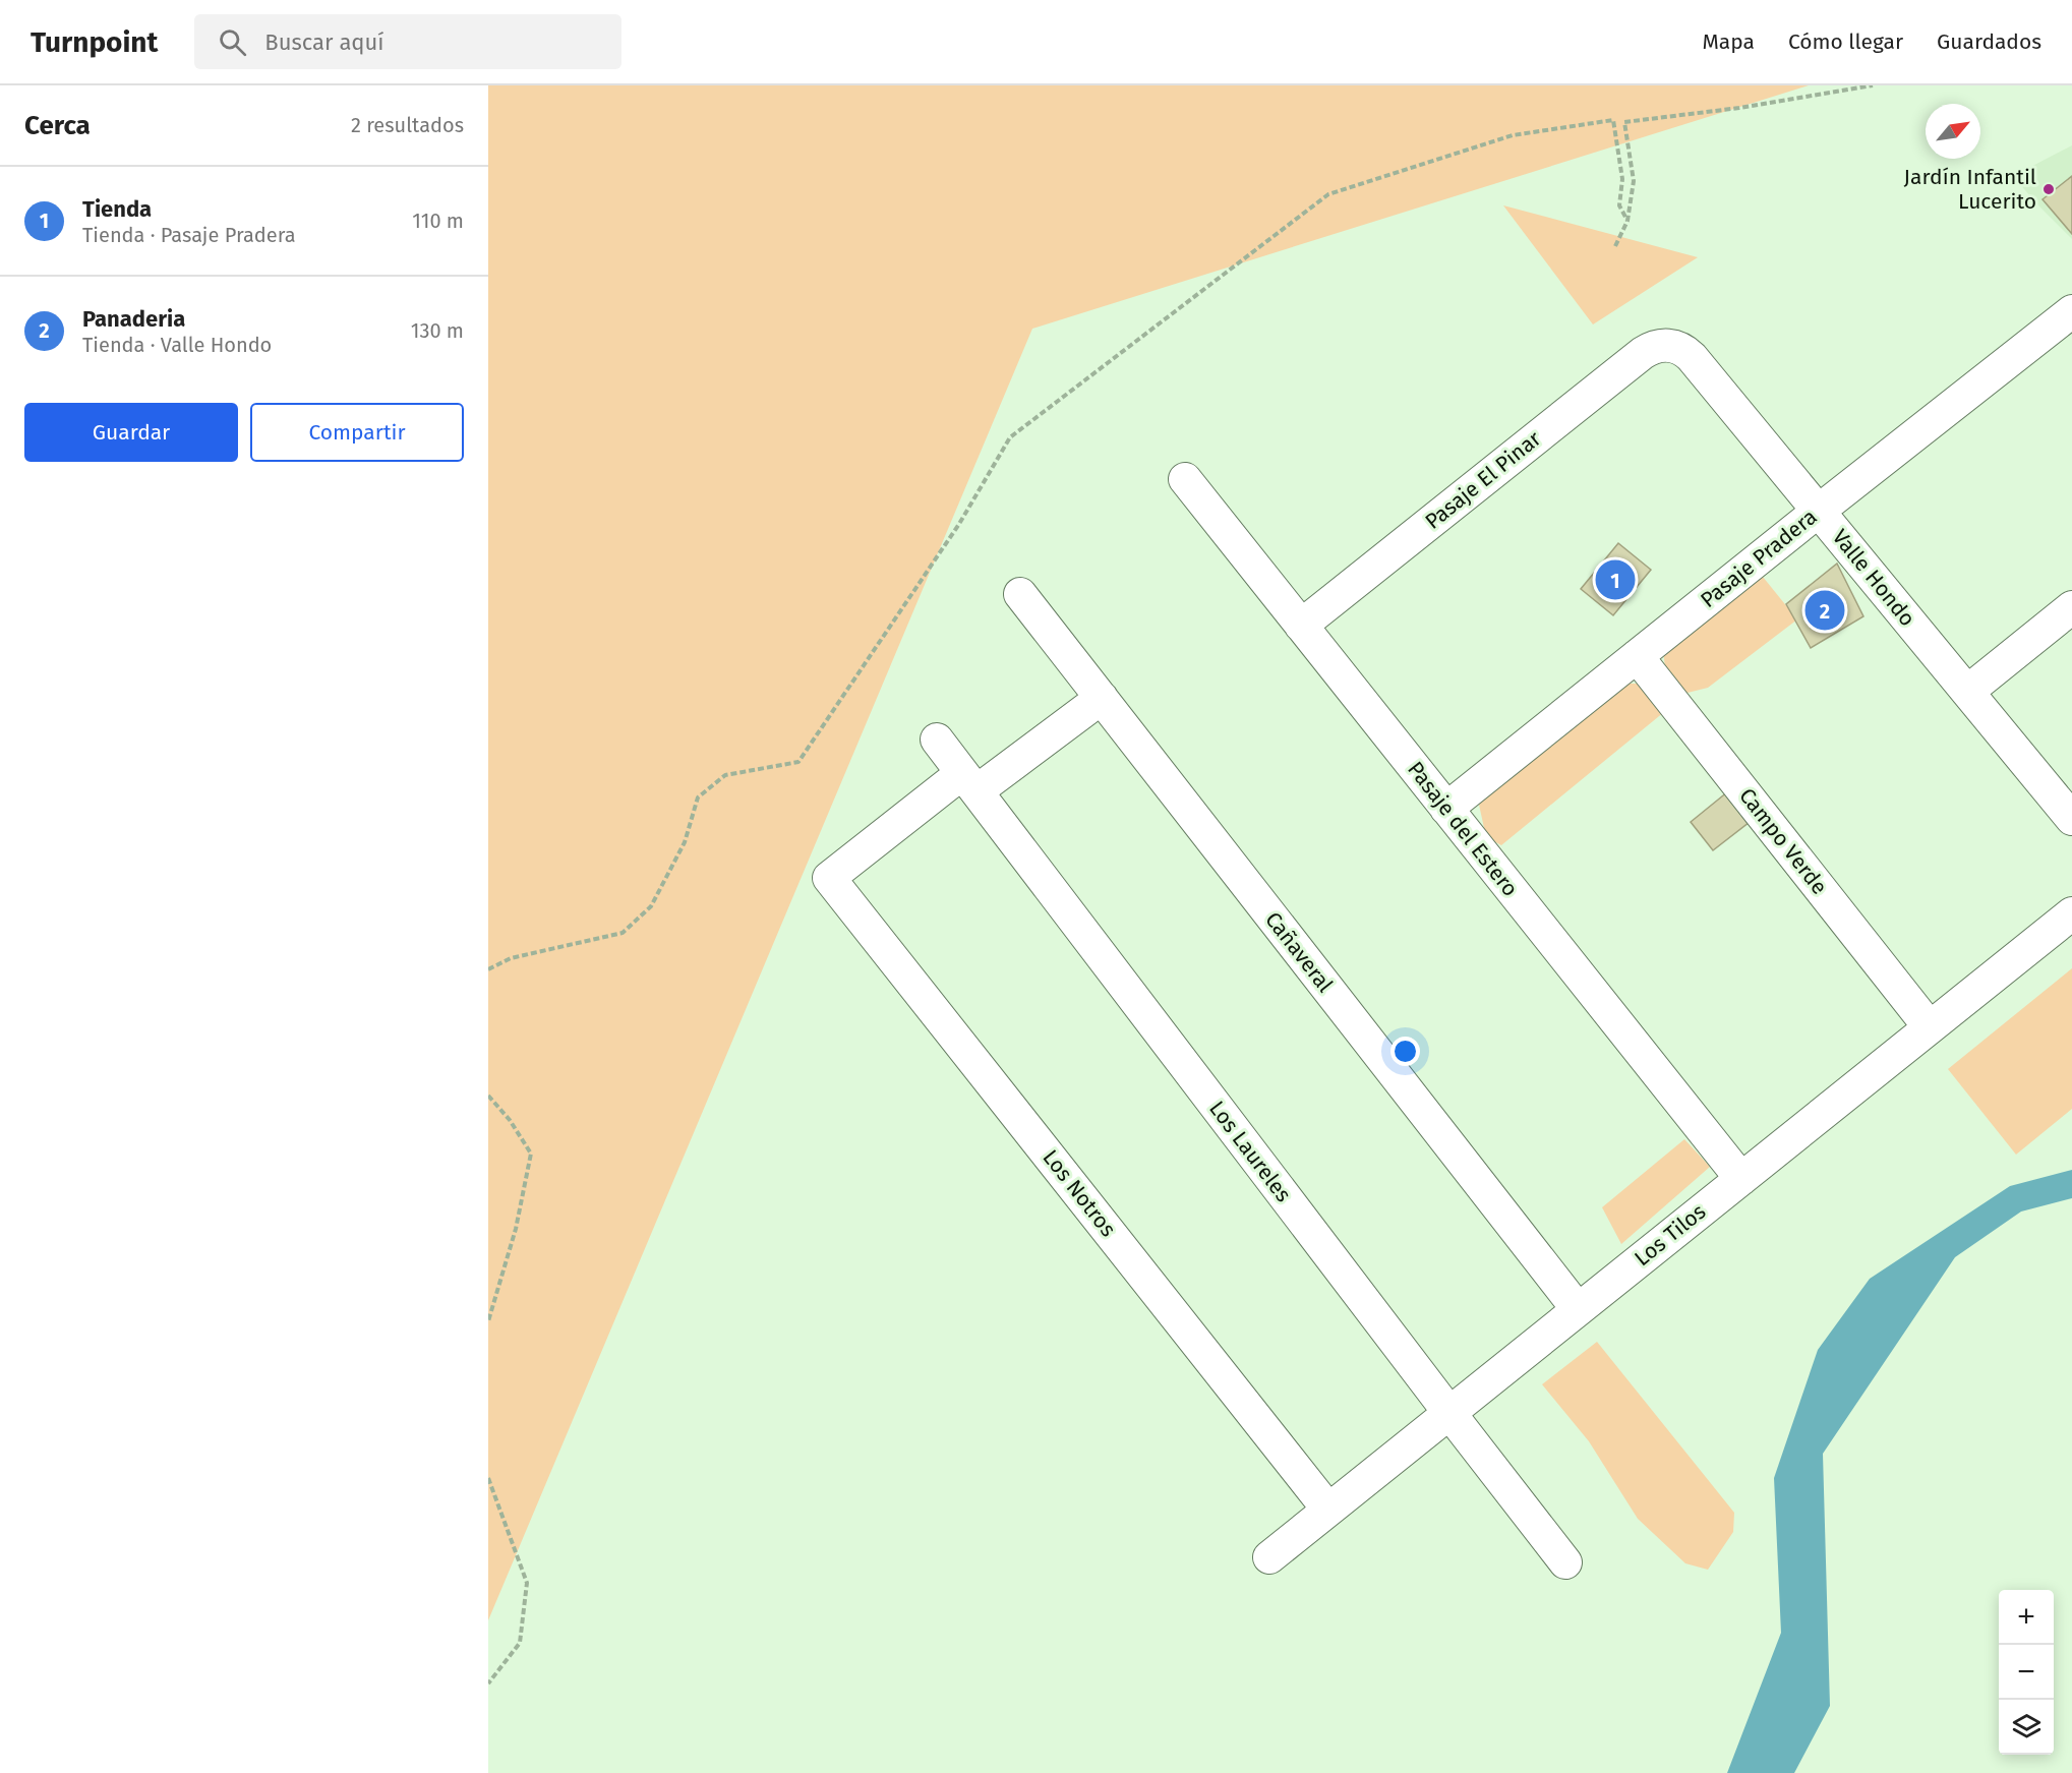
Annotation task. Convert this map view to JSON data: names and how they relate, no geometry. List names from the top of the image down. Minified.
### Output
{"streets":{"street":["Pasaje El Pinar","Pasaje Pradera","Valle Hondo","Pasaje del Estero","Campo Verde","Cañaveral","Los Laureles","Los Notros","Los Tilos"]},"crossings":[["Pasaje El Pinar","Valle Hondo"],["Pasaje El Pinar","Pasaje del Estero"],["Pasaje Pradera","Valle Hondo"],["Pasaje Pradera","Pasaje del Estero"],["Pasaje Pradera","Campo Verde"],["Pasaje del Estero","Los Tilos"],["Campo Verde","Los Tilos"],["Cañaveral","Los Tilos"],["Los Laureles","Los Notros"],["Los Laureles","Los Tilos"],["Los Notros","Los Tilos"]],"places":["Jardín Infantil Lucerito"],"north":"top right","page":{"header":"Turnpoint","search":"Buscar aquí","nav":["Mapa","Cómo llegar","Guardados"],"heading":["Cerca","2 resultados"],"list":[{"mark":"1","name":"Tienda","note":"Tienda · Pasaje Pradera","value":"110 m"},{"mark":"2","name":"Panaderia","note":"Tienda · Valle Hondo","value":"130 m"}],"buttons":["Guardar","Compartir"],"pins":["1","2"],"map_buttons":["+","−"]}}
